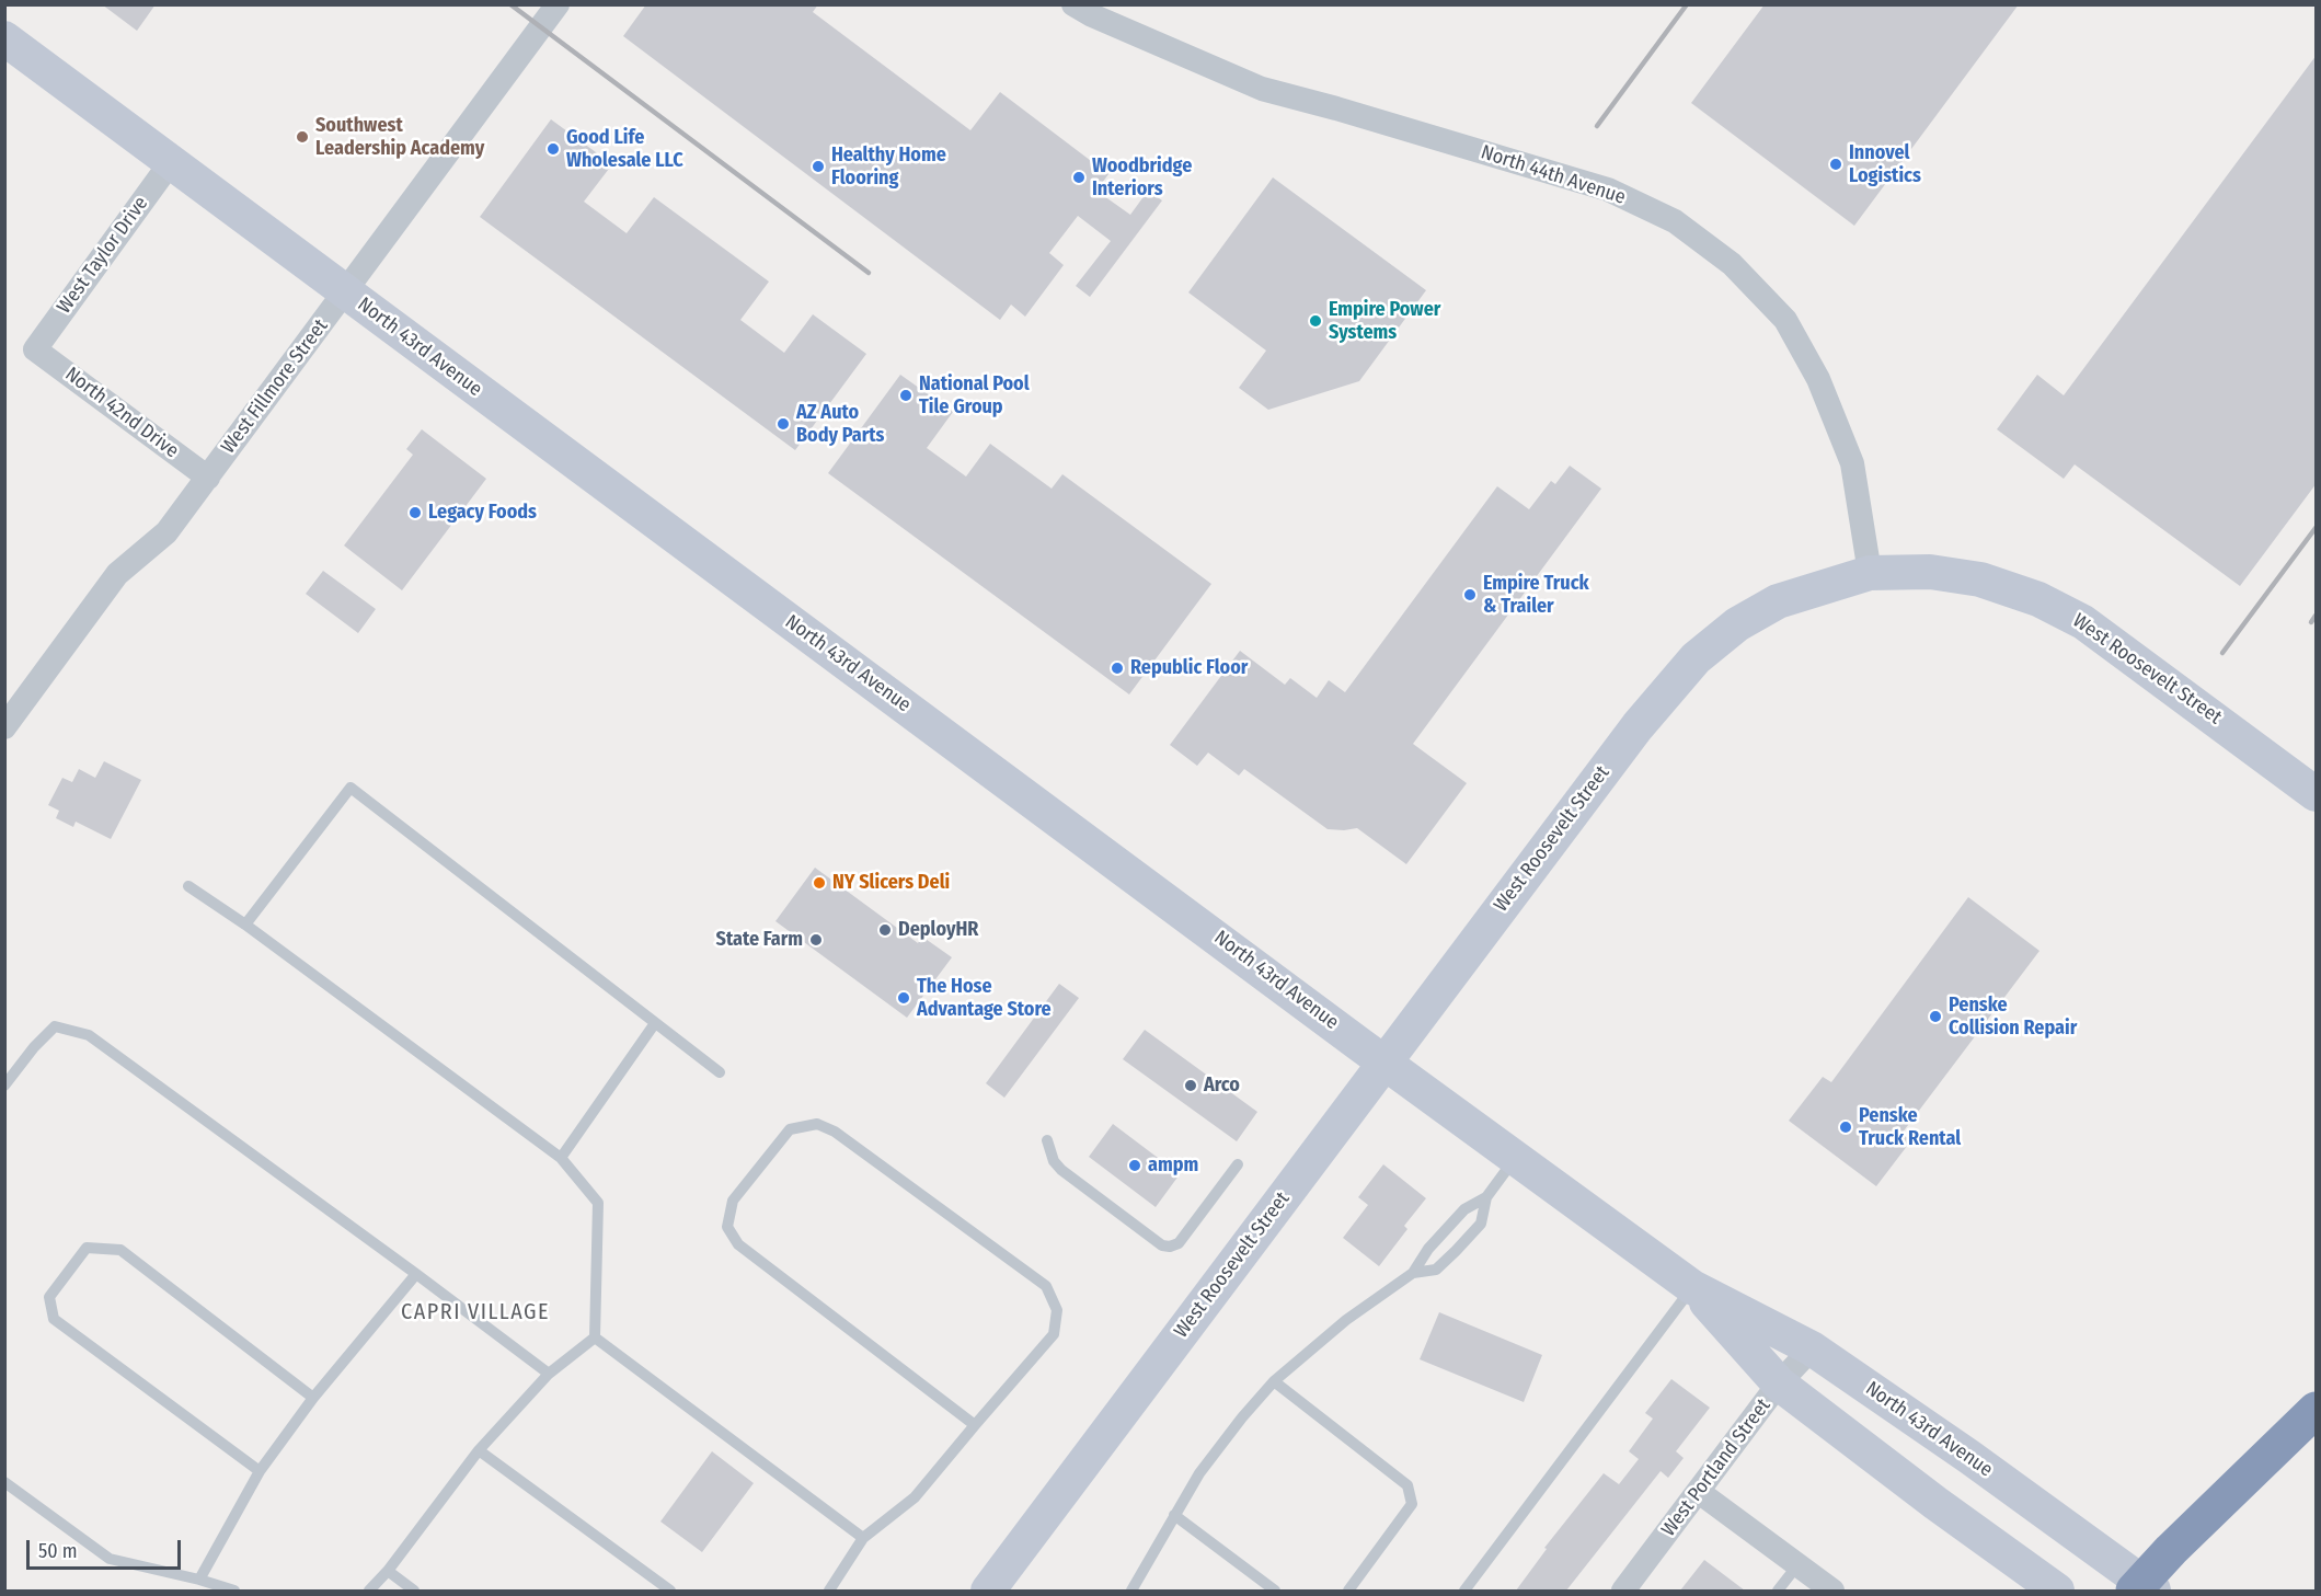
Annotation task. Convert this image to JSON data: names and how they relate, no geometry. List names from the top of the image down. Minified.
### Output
{"streets":{"main road":["North 43rd Avenue","West Roosevelt Street"],"street":["North 44th Avenue","West Taylor Drive","West Fillmore Street","North 42nd Drive","West Portland Street"]},"crossings":[["North 44th Avenue","West Roosevelt Street"],["West Taylor Drive","North 43rd Avenue"],["West Taylor Drive","North 42nd Drive"],["North 43rd Avenue","West Fillmore Street"],["North 43rd Avenue","West Roosevelt Street"],["North 43rd Avenue","West Portland Street"],["West Fillmore Street","North 42nd Drive"]],"districts":["CAPRI VILLAGE"],"places":["Southwest Leadership Academy","Good Life Wholesale LLC","Innovel Logistics","Healthy Home Flooring","Woodbridge Interiors","Empire Power Systems","National Pool Tile Group","AZ Auto Body Parts","Legacy Foods","Empire Truck & Trailer","Republic Floor","NY Slicers Deli","DeployHR","State Farm","The Hose Advantage Store","Penske Collision Repair","Arco","Penske Truck Rental","ampm"],"scale_bar":"50 m"}
